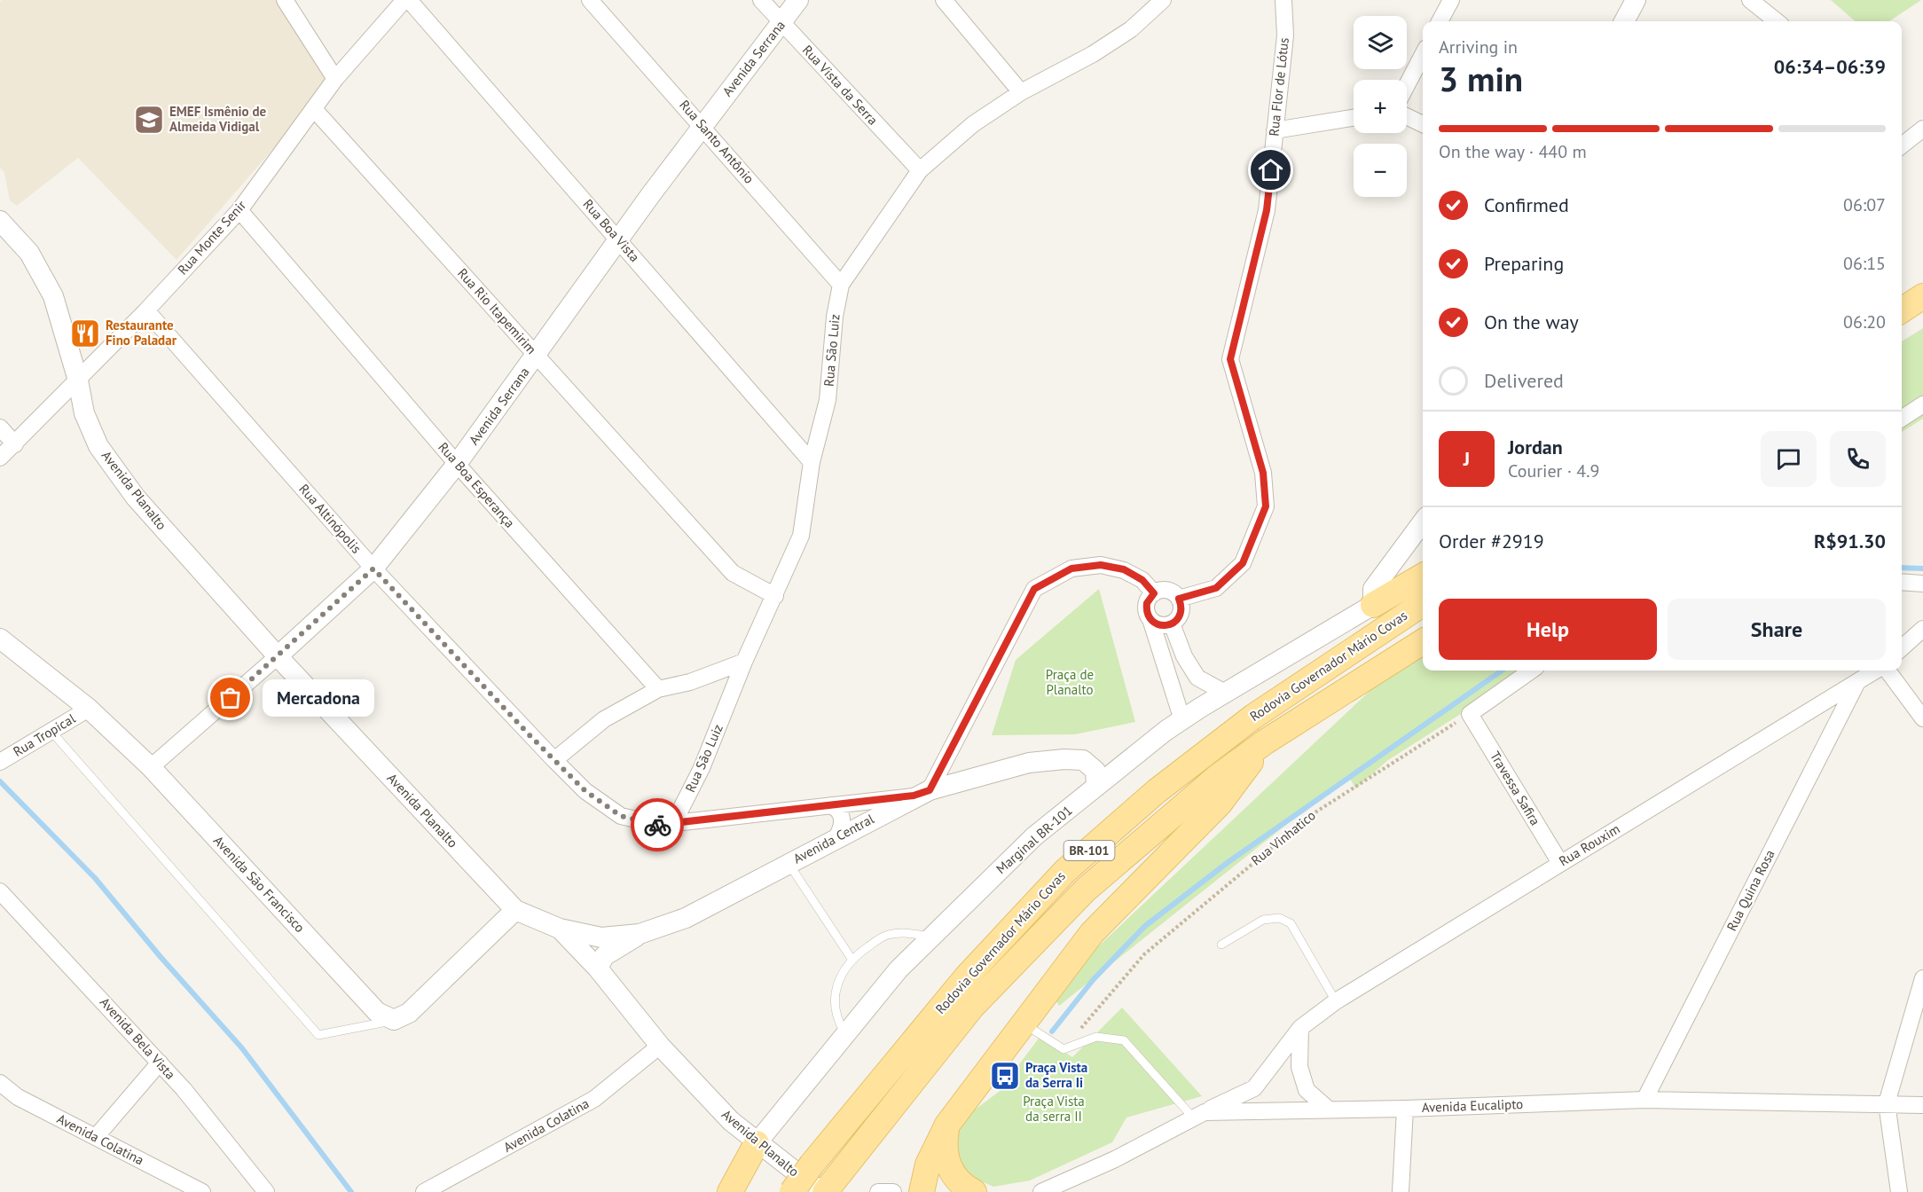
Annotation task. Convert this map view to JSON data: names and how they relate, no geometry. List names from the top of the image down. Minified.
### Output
{"streets":{"main road":["Rodovia Governador Mário Covas","BR-101"],"street":["Avenida Serrana","Rua Vista da Serra","Rua Flor de Lótus","Rua Santo Antônio","Rua Boa Vista","Rua Monte Senir","Rua Rio Itapemirim","Rua São Luiz","Rua Boa Esperança","Avenida Planalto","Rua Altinópolis","Rua Tropical","Travessa Safira","Avenida Central","Marginal BR-101","Rua Rouxim","Avenida São Francisco","Rua Quina Rosa","Avenida Bela Vista","Avenida Eucalipto","Avenida Colatina"],"path":["Rua Vinhatico"]},"crossings":[["Avenida Serrana","Rua Vista da Serra"],["Avenida Serrana","Rua Santo Antônio"],["Avenida Serrana","Rua Boa Vista"],["Avenida Serrana","Rua Rio Itapemirim"],["Avenida Serrana","Rua Boa Esperança"],["Avenida Serrana","Avenida Planalto"],["Avenida Serrana","Rua Altinópolis"],["Avenida Serrana","Avenida São Francisco"],["Rua Vista da Serra","Rua São Luiz"],["Rua Santo Antônio","Rua São Luiz"],["Rua Boa Vista","Rua São Luiz"],["Rua Monte Senir","Rua Rio Itapemirim"],["Rua Monte Senir","Rua Boa Esperança"],["Rua Monte Senir","Avenida Planalto"],["Rua Monte Senir","Rua Altinópolis"],["Rua Rio Itapemirim","Rua São Luiz"],["Rua São Luiz","Rua Altinópolis"],["Avenida Planalto","Rodovia Governador Mário Covas"],["Avenida Planalto","Avenida Central"],["Avenida Planalto","Marginal BR-101"],["Avenida Planalto","Avenida Colatina"],["Rua Altinópolis","Avenida Central"],["Rua Tropical","Avenida São Francisco"],["Travessa Safira","Rua Vinhatico"],["Travessa Safira","Rua Rouxim"],["Avenida Central","Marginal BR-101"],["Rua Rouxim","Rua Quina Rosa"],["Rua Rouxim","Avenida Eucalipto"],["Rua Quina Rosa","Avenida Eucalipto"]],"parks":["Praça de Planalto","Praça Vista da serra II"],"places":{"school or university":["EMEF Ismênio de Almeida Vidigal"],"restaurant":["Restaurante Fino Paladar"],"other":["Mercadona"],"bus stop":["Praça Vista da Serra Ii"]},"page":{"map_buttons":["+","−"],"heading":["3 min","Arriving in","06:34–06:39"],"panel":["Jordan","Courier · 4.9","Order #2919","R$91.30"],"bar":"On the way · 440 m","list":[["Confirmed","06:07"],["Preparing","06:15"],["On the way","06:20"],"Delivered"],"round":"J","buttons":["Help","Share"],"bubble":"Mercadona"}}
